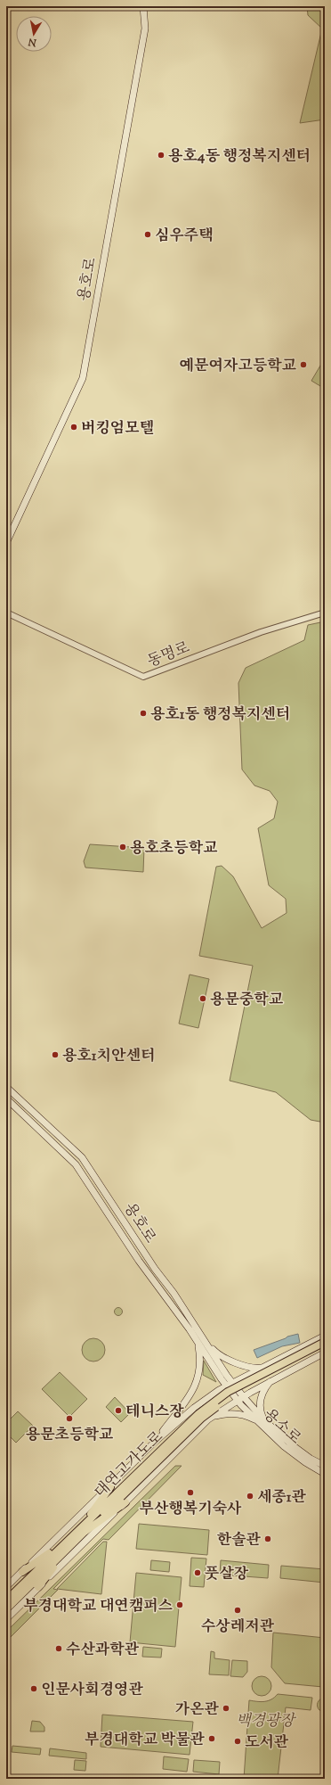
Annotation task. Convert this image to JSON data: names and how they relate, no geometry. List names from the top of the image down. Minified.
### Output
{"streets":{"highway":["대연고가도로"],"main road":["용호로","용소로"],"street":["동명로"]},"crossings":[["용호로","용소로"]],"parks":["백경광장"],"places":["용호4동 행정복지센터","심우주택","예문여자고등학교","버킹엄모텔","용호1동 행정복지센터","용호초등학교","용문중학교","용호1치안센터","테니스장","용문초등학교","부산행복기숙사","세종1관","한솔관","풋살장","부경대학교 대연캠퍼스","수상레저관","수산과학관","인문사회경영관","가온관","부경대학교 박물관","도서관"],"north":"bottom"}
